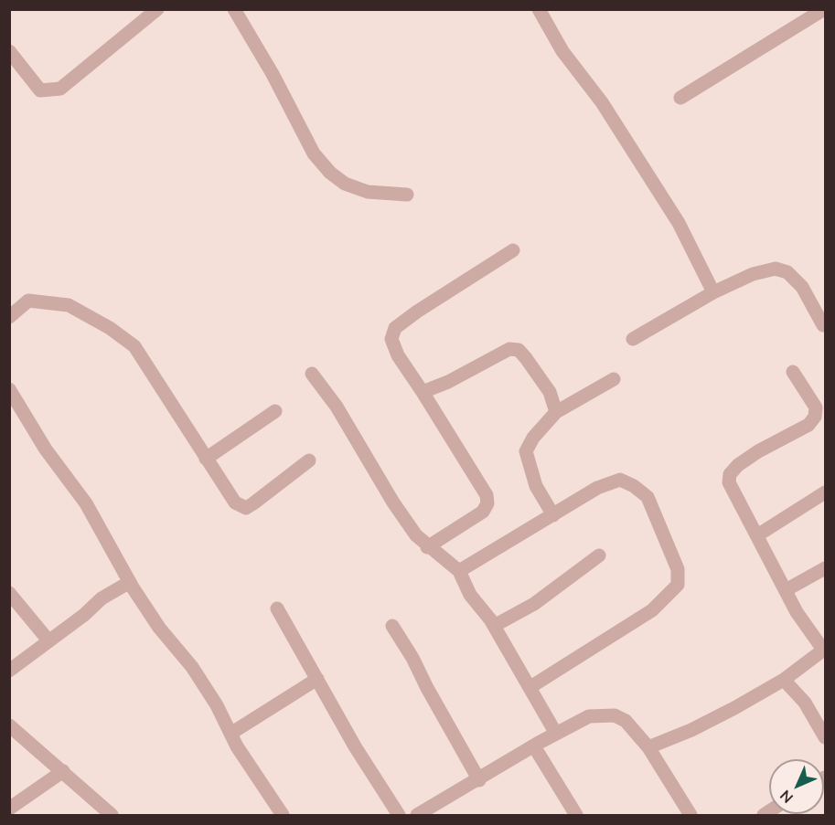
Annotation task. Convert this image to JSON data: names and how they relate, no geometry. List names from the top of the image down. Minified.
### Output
{"north":"bottom left"}
